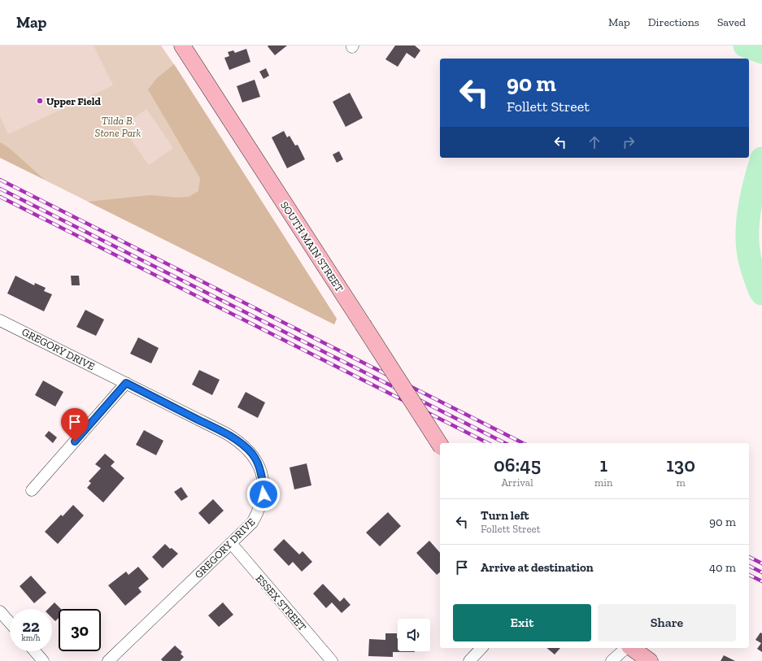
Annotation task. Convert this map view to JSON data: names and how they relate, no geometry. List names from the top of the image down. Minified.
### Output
{"streets":{"main road":["SOUTH MAIN STREET"],"street":["GREGORY DRIVE","ESSEX STREET"]},"crossings":[["GREGORY DRIVE","ESSEX STREET"]],"parks":["Tilda B. Stone Park"],"places":["Upper Field"],"page":{"header":"Map","nav":["Map","Directions","Saved"],"turn":["90 m","Follett Street"],"eta":["06:45","Arrival","1","min","130","m"],"list":[{"name":"Turn left","note":"Follett Street","value":"90 m"},{"name":"Arrive at destination","value":"40 m"}],"buttons":["Exit","Share"],"speed":"22 km/h","limit":"30"}}
